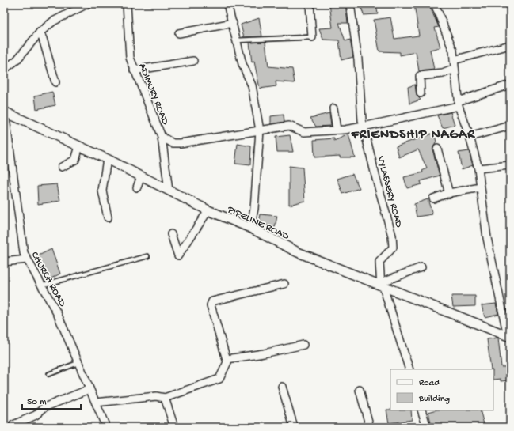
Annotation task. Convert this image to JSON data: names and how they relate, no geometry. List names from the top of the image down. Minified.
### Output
{"streets":{"street":["ADIMURY ROAD","VYLASSERY ROAD","PIPELINE ROAD","CHURCH ROAD"]},"crossings":[["ADIMURY ROAD","PIPELINE ROAD"],["VYLASSERY ROAD","PIPELINE ROAD"],["PIPELINE ROAD","CHURCH ROAD"]],"districts":["FRIENDSHIP NAGAR"],"legend":["Road","Building"],"scale_bar":"50 m"}
